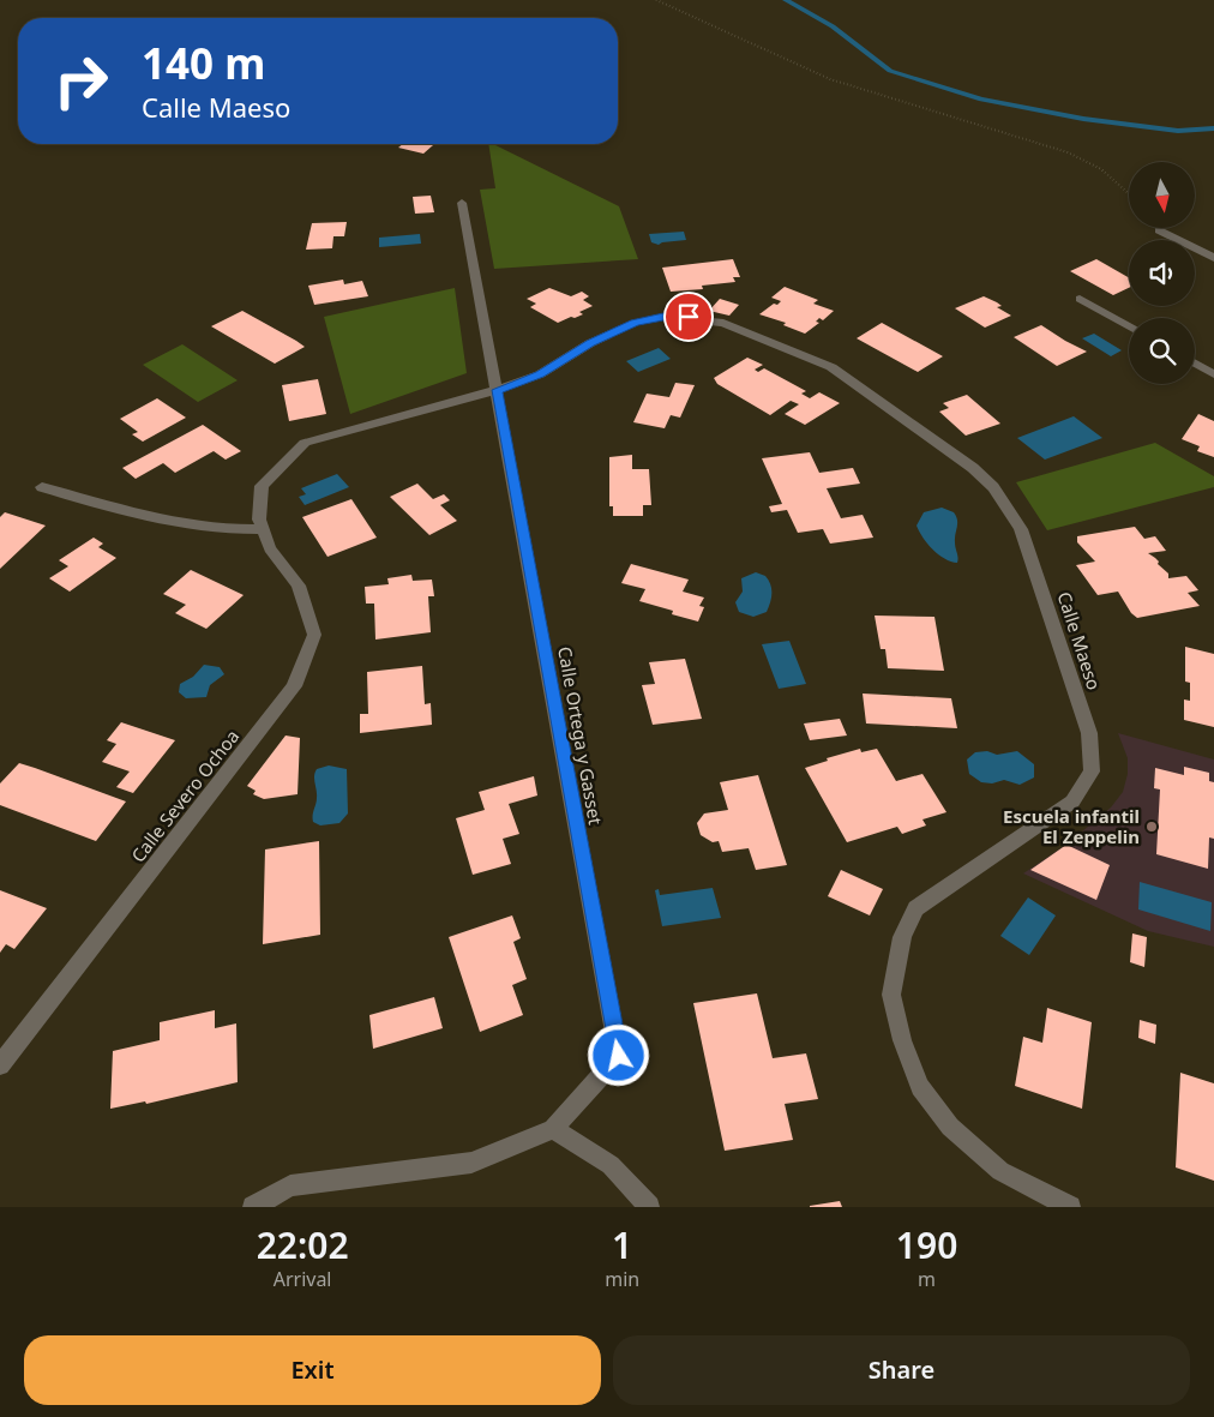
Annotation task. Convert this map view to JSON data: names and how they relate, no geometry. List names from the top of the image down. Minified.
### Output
{"streets":{"street":["Calle Maeso","Calle Ortega y Gasset","Calle Severo Ochoa"]},"crossings":[["Calle Maeso","Calle Ortega y Gasset"],["Calle Maeso","Calle Severo Ochoa"],["Calle Ortega y Gasset","Calle Severo Ochoa"]],"places":["Escuela infantil El Zeppelin"],"north":"bottom","page":{"turn":["140 m","Calle Maeso"],"eta":["22:02","Arrival","1","min","190","m"],"buttons":["Exit","Share"]}}
